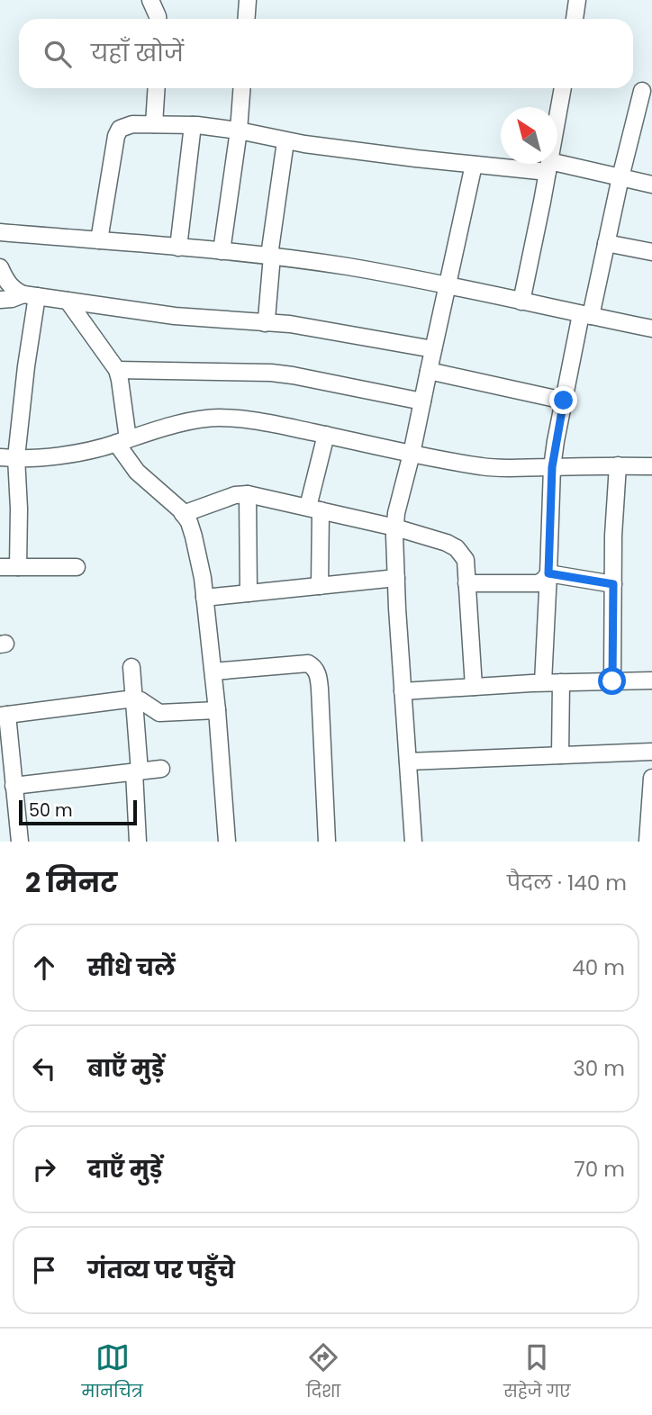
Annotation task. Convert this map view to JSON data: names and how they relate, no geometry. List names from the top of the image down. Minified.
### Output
{"scale_bar":"50 m","north":"top left","page":{"search":"यहाँ खोजें","scale":"50 m","heading":["2 मिनट","पैदल · 140 m"],"list":[["सीधे चलें","40 m"],["बाएँ मुड़ें","30 m"],["दाएँ मुड़ें","70 m"],"गंतव्य पर पहुँचे"],"nav":["मानचित्र","दिशा","सहेजे गए"]}}
